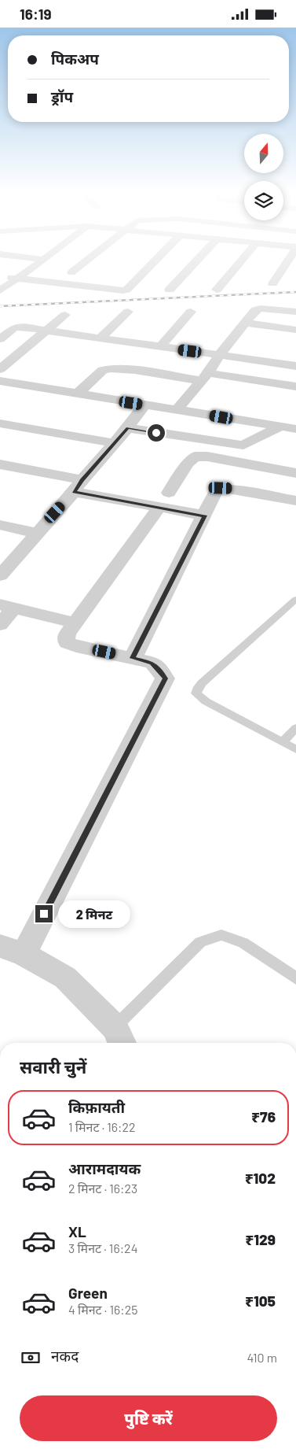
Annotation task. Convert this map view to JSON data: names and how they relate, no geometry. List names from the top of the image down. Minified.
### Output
{"north":"top","page":{"status":"16:19","banner":["पिकअप","ड्रॉप"],"bubble":"2 मिनट","heading":"सवारी चुनें","list":[{"name":"किफ़ायती","note":"1 मिनट · 16:22","value":"₹76"},{"name":"आरामदायक","note":"2 मिनट · 16:23","value":"₹102"},{"name":"XL","note":"3 मिनट · 16:24","value":"₹129"},{"name":"Green","note":"4 मिनट · 16:25","value":"₹105"}],"pay":["नकद","410 m"],"buttons":"पुष्टि करें"}}
